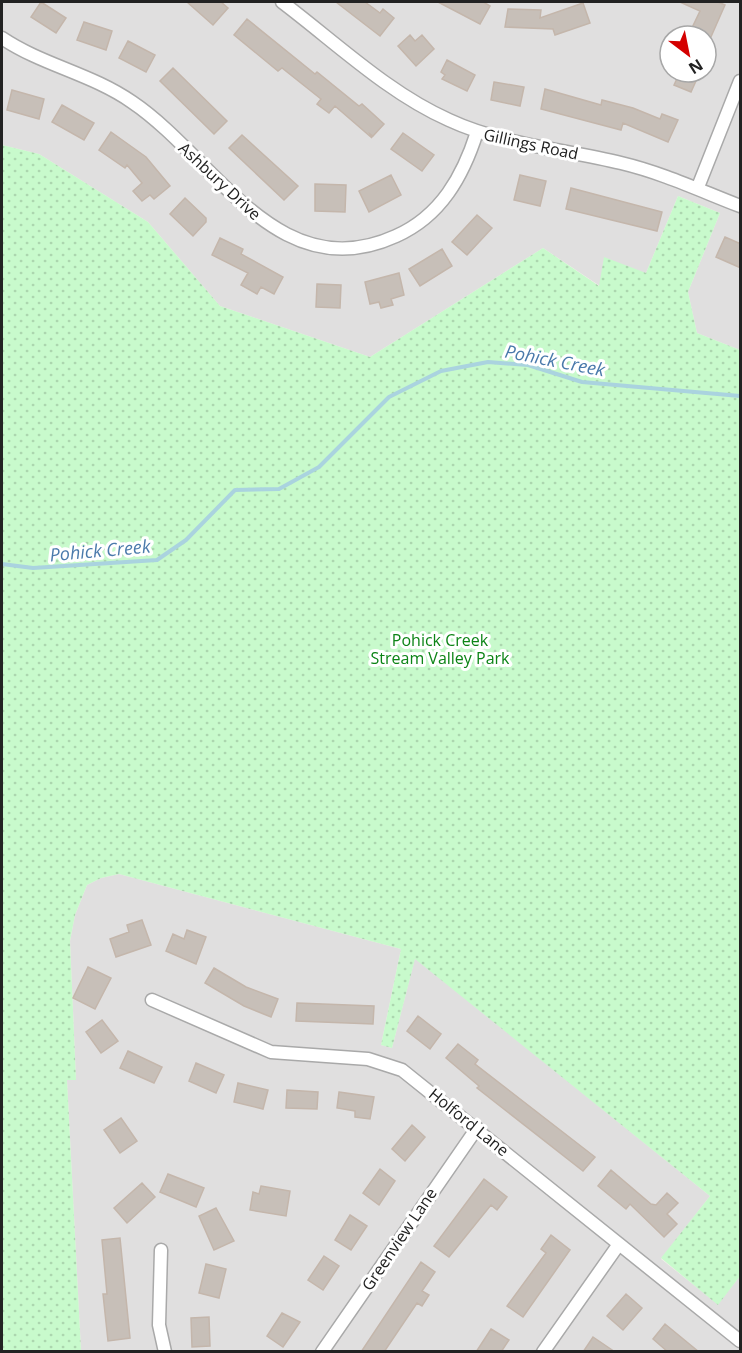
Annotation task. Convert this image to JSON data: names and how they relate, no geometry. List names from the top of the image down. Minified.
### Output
{"streets":{"street":["Gillings Road","Ashbury Drive","Holford Lane","Greenview Lane"]},"crossings":[["Gillings Road","Ashbury Drive"],["Holford Lane","Greenview Lane"]],"water":["Pohick Creek"],"parks":["Pohick Creek Stream Valley Park"],"north":"bottom right"}
